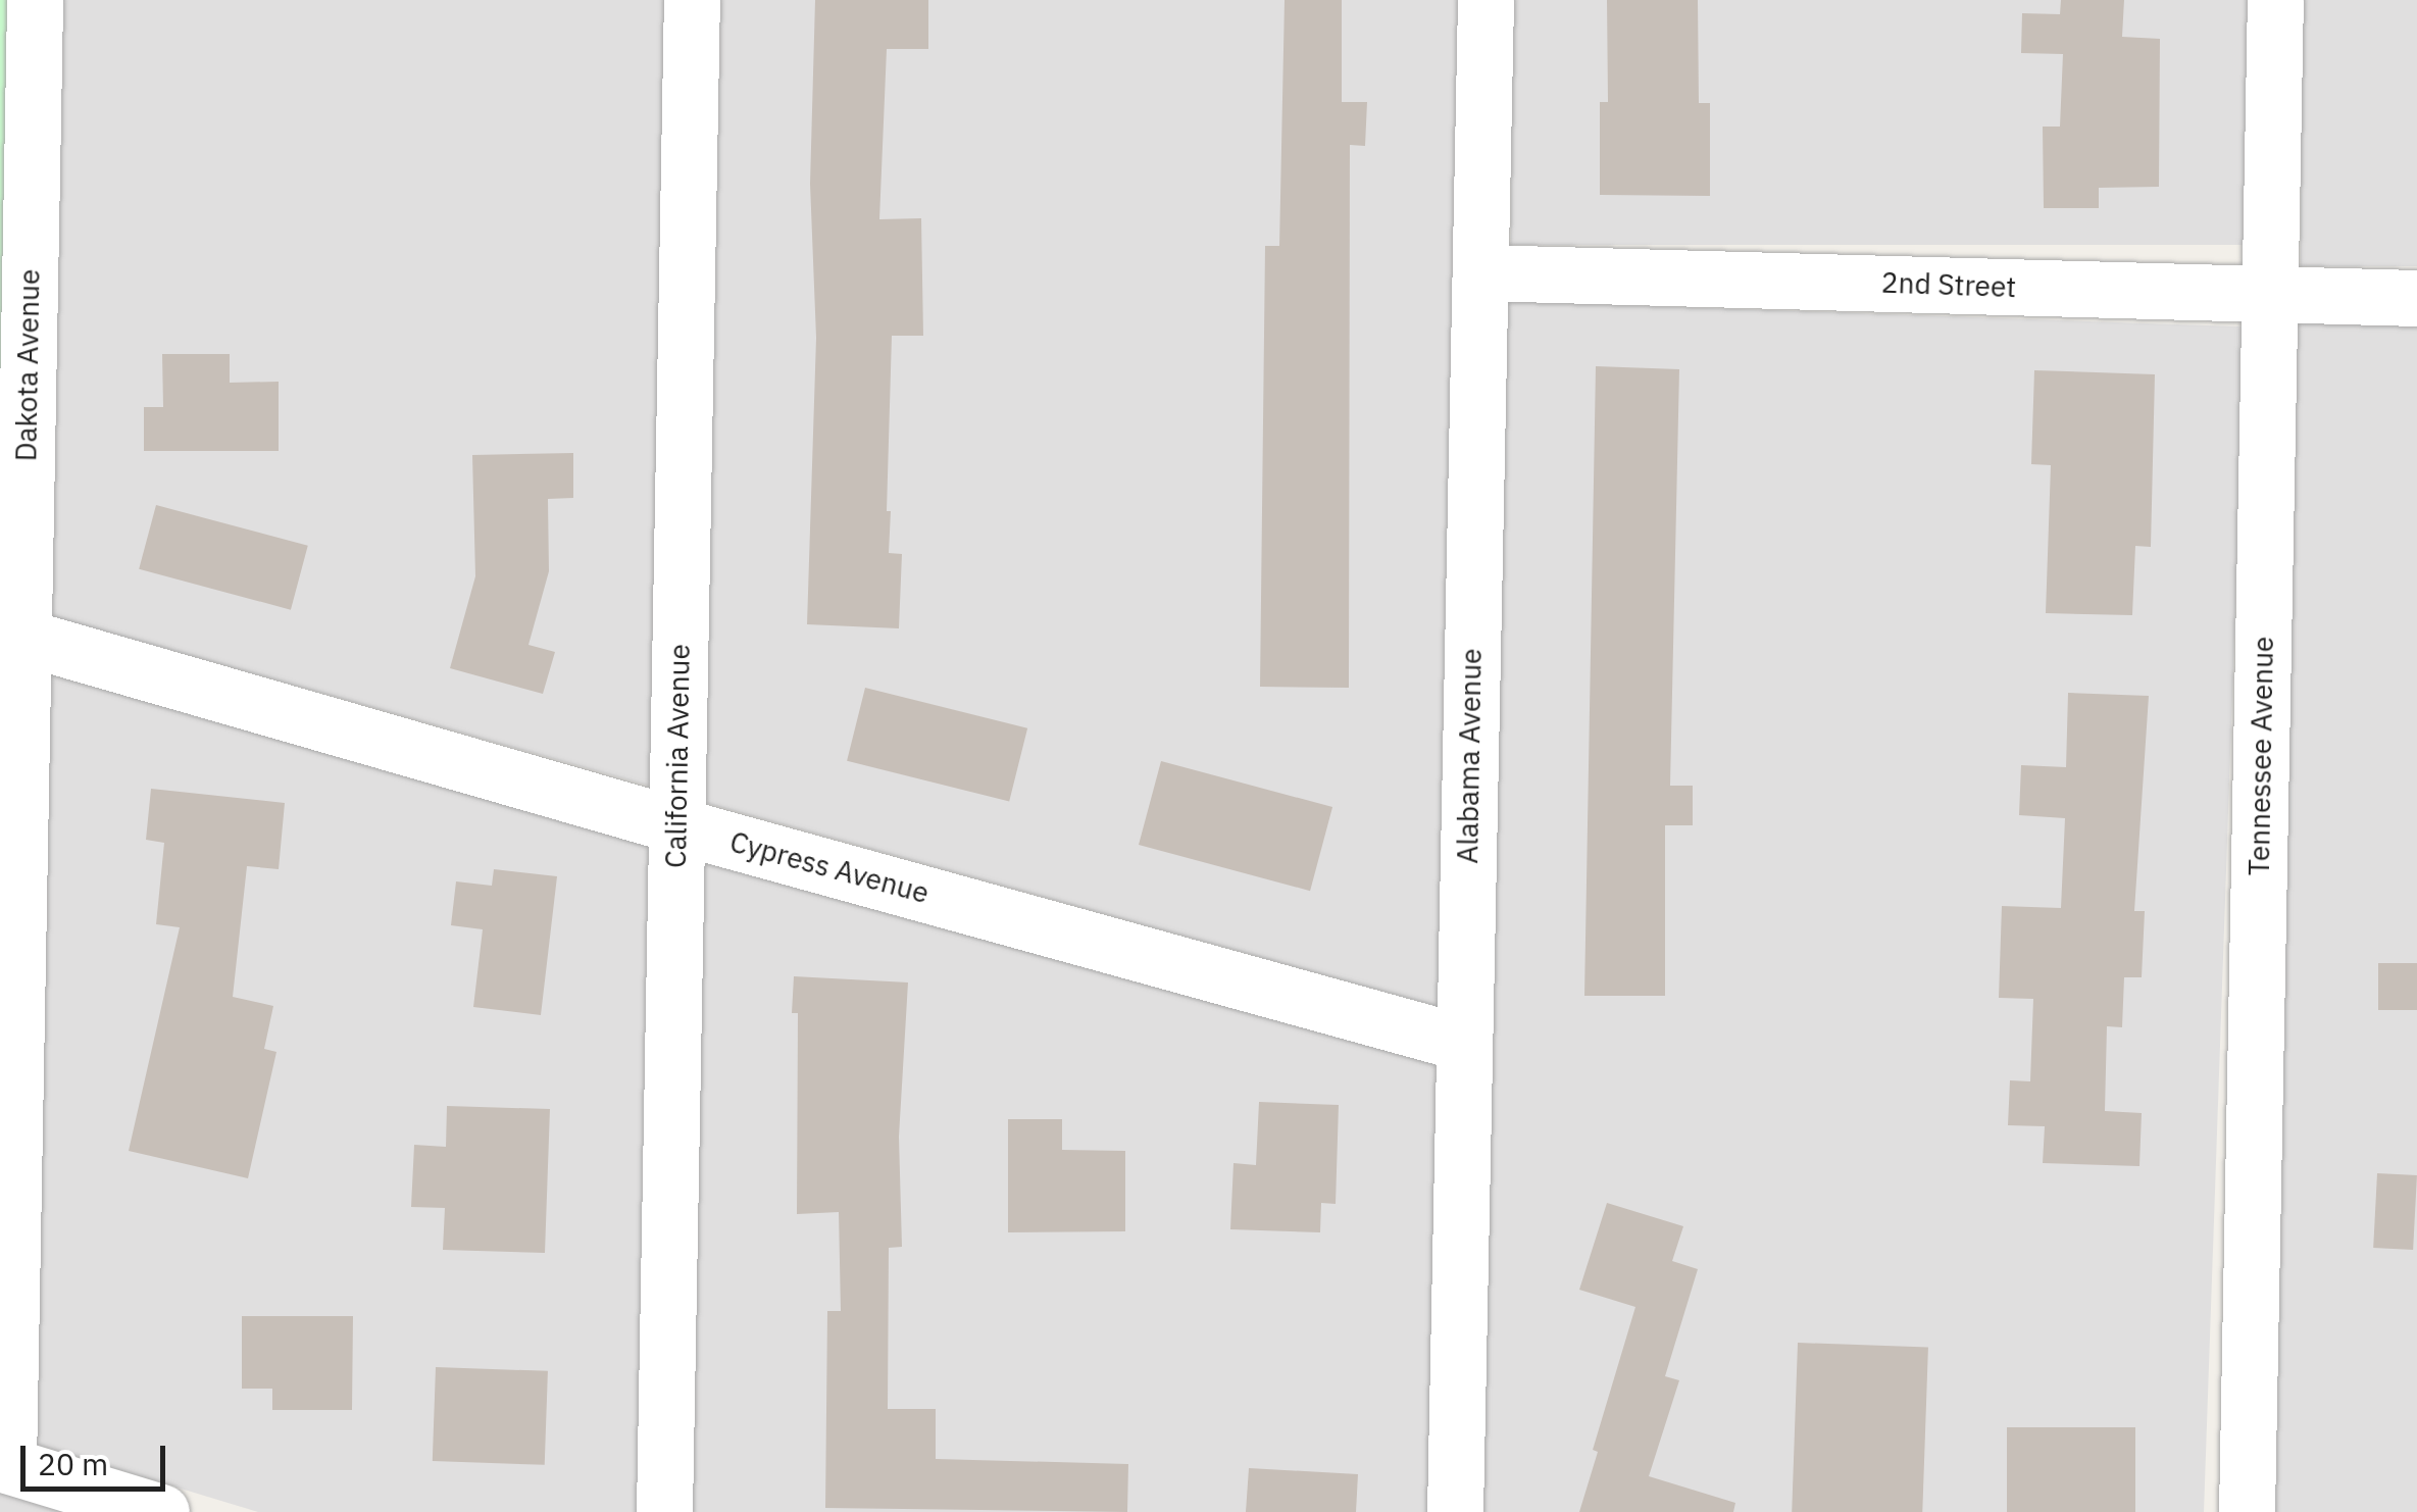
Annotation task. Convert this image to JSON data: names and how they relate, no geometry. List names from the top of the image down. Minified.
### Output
{"streets":{"street":["2nd Street","Dakota Avenue","California Avenue","Alabama Avenue","Tennessee Avenue","Cypress Avenue"]},"crossings":[["2nd Street","Alabama Avenue"],["2nd Street","Tennessee Avenue"],["Dakota Avenue","Cypress Avenue"],["California Avenue","Cypress Avenue"],["Alabama Avenue","Cypress Avenue"]],"scale_bar":"20 m"}
